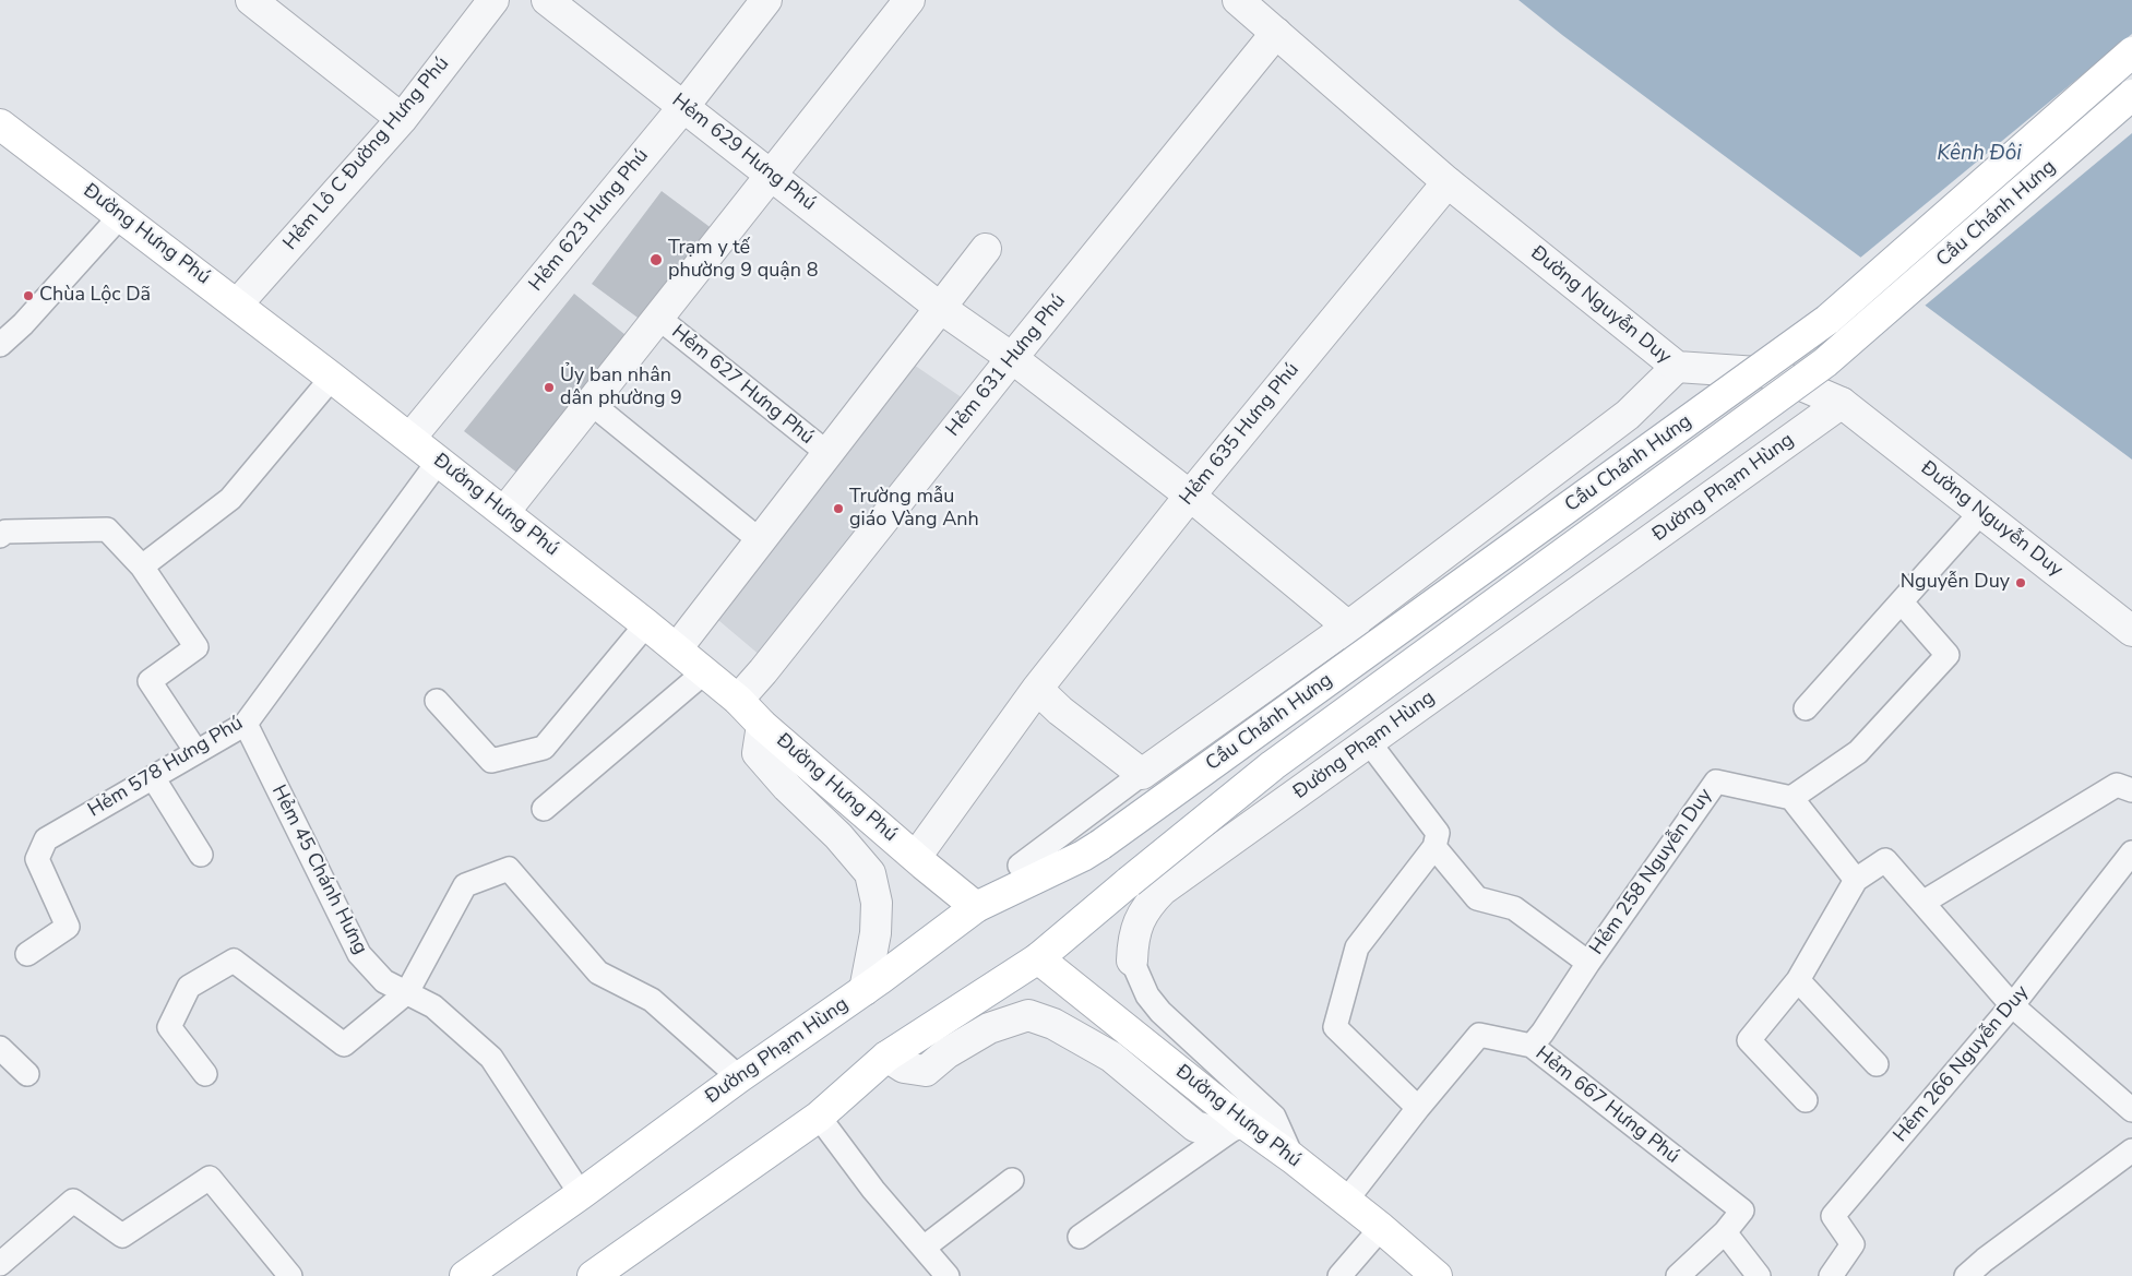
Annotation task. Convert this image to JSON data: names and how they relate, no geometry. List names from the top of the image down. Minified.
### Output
{"streets":{"main road":["Cầu Chánh Hưng","Đường Hưng Phú","Đường Phạm Hùng"],"street":["Hẻm 629 Hưng Phú","Hẻm Lô C Đường Hưng Phú","Hẻm 623 Hưng Phú","Đường Nguyễn Duy","Hẻm 631 Hưng Phú","Hẻm 627 Hưng Phú","Hẻm 635 Hưng Phú"],"lane":["Hẻm 578 Hưng Phú","Hẻm 45 Chánh Hưng","Hẻm 258 Nguyễn Duy","Hẻm 266 Nguyễn Duy","Hẻm 667 Hưng Phú"]},"crossings":[["Hẻm 629 Hưng Phú","Hẻm 623 Hưng Phú"],["Hẻm 629 Hưng Phú","Hẻm 631 Hưng Phú"],["Hẻm 629 Hưng Phú","Hẻm 627 Hưng Phú"],["Hẻm 629 Hưng Phú","Hẻm 635 Hưng Phú"],["Hẻm Lô C Đường Hưng Phú","Đường Hưng Phú"],["Cầu Chánh Hưng","Đường Hưng Phú"],["Cầu Chánh Hưng","Đường Phạm Hùng"],["Hẻm 623 Hưng Phú","Đường Hưng Phú"],["Đường Hưng Phú","Hẻm 631 Hưng Phú"],["Đường Hưng Phú","Hẻm 627 Hưng Phú"],["Đường Hưng Phú","Hẻm 635 Hưng Phú"],["Đường Hưng Phú","Đường Phạm Hùng"],["Đường Hưng Phú","Hẻm 578 Hưng Phú"],["Đường Hưng Phú","Hẻm 667 Hưng Phú"],["Đường Nguyễn Duy","Hẻm 631 Hưng Phú"],["Đường Nguyễn Duy","Hẻm 635 Hưng Phú"],["Đường Nguyễn Duy","Đường Phạm Hùng"],["Đường Phạm Hùng","Hẻm 45 Chánh Hưng"],["Hẻm 578 Hưng Phú","Hẻm 45 Chánh Hưng"]],"water":["Kênh Đôi"],"places":["Trạm y tế phường 9 quận 8","Chùa Lộc Dã","Ủy ban nhân dân phường 9","Trường mẫu giáo Vàng Anh","Nguyễn Duy"]}
